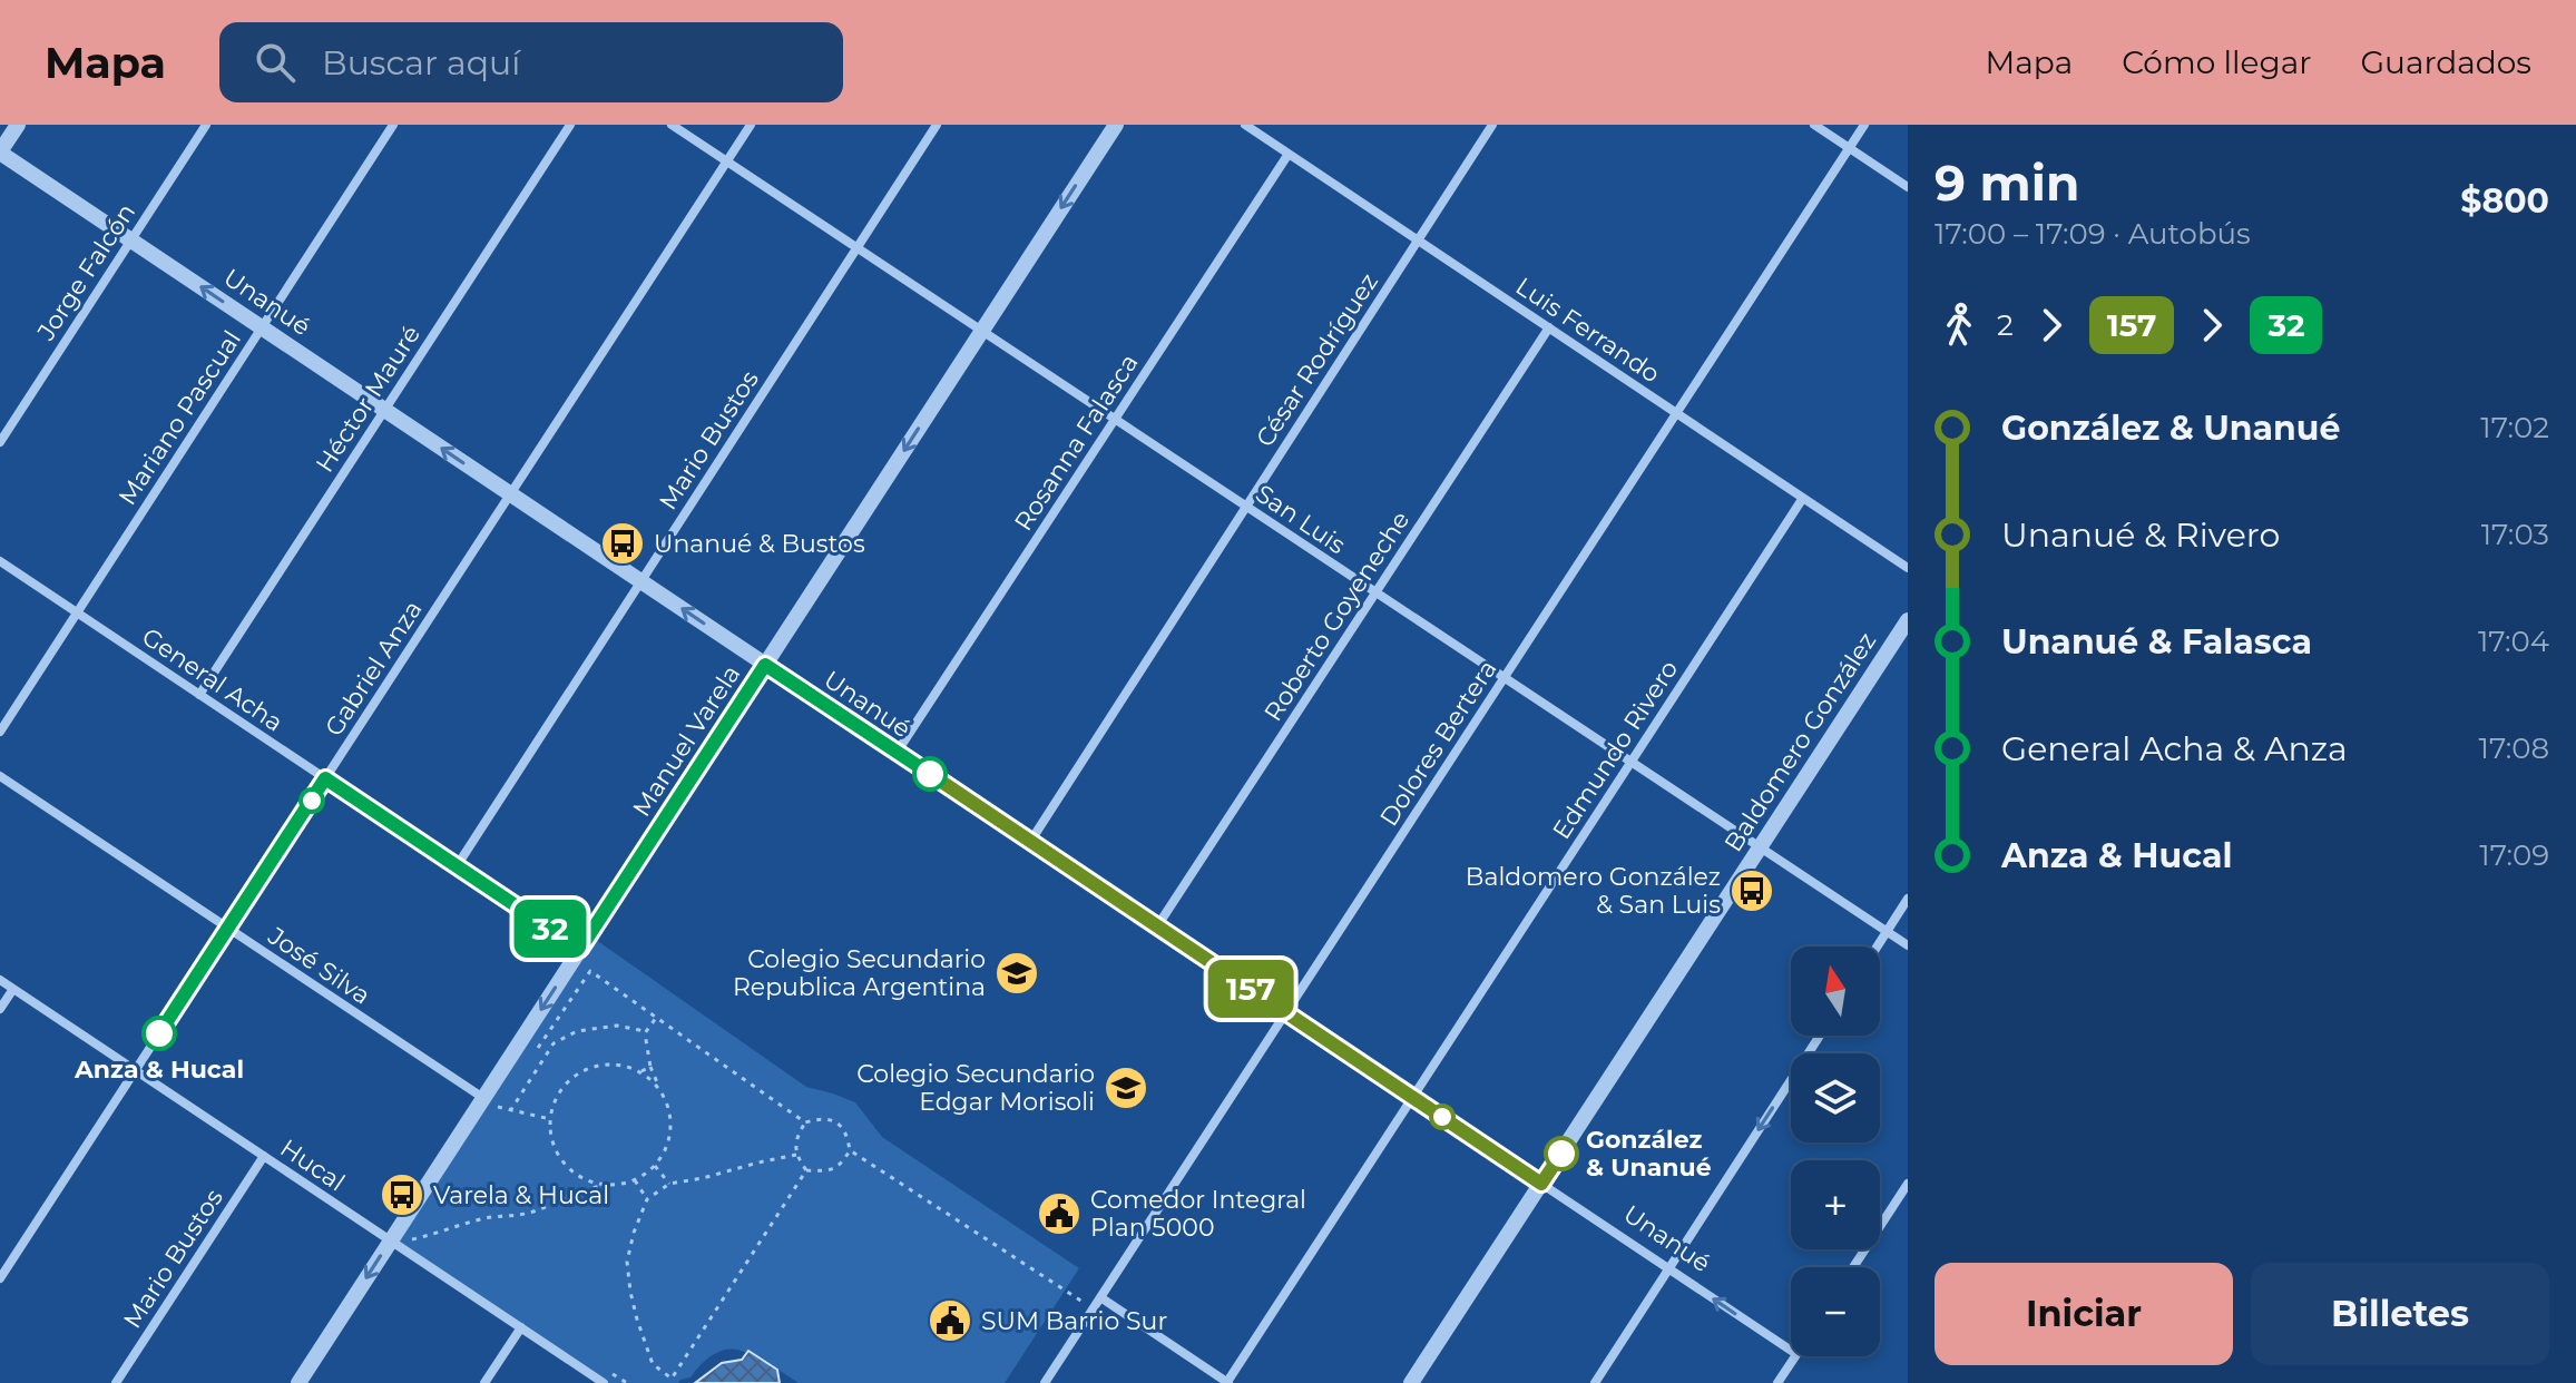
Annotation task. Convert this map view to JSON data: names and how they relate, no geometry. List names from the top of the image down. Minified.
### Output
{"streets":{"street":["Jorge Falcón","Unanué","Luis Ferrando","César Rodríguez","Héctor Mauré","Mariano Pascual","Mario Bustos","Rosanna Falasca","San Luis","Roberto Goyeneche","Gabriel Anza","General Acha","Manuel Varela","Baldomero González","Dolores Bertera","Edmundo Rivero","José Silva","Hucal"]},"crossings":[["Jorge Falcón","Unanué"],["Unanué","César Rodríguez"],["Unanué","Héctor Mauré"],["Unanué","Mariano Pascual"],["Unanué","Mario Bustos"],["Unanué","Rosanna Falasca"],["Unanué","Roberto Goyeneche"],["Unanué","Gabriel Anza"],["Unanué","Manuel Varela"],["Unanué","Baldomero González"],["Unanué","Dolores Bertera"],["Unanué","Edmundo Rivero"],["Luis Ferrando","César Rodríguez"],["Luis Ferrando","Rosanna Falasca"],["Luis Ferrando","Roberto Goyeneche"],["Luis Ferrando","Dolores Bertera"],["Luis Ferrando","Edmundo Rivero"],["César Rodríguez","San Luis"],["Héctor Mauré","General Acha"],["Mariano Pascual","General Acha"],["Mario Bustos","San Luis"],["Mario Bustos","General Acha"],["Mario Bustos","Hucal"],["Rosanna Falasca","San Luis"],["San Luis","Roberto Goyeneche"],["San Luis","Gabriel Anza"],["San Luis","Manuel Varela"],["San Luis","Baldomero González"],["San Luis","Dolores Bertera"],["San Luis","Edmundo Rivero"],["Gabriel Anza","General Acha"],["Gabriel Anza","José Silva"],["Gabriel Anza","Hucal"],["General Acha","Manuel Varela"],["Manuel Varela","José Silva"],["Manuel Varela","Hucal"]],"one_way":["Manuel Varela"],"places":{"bus stop":["Unanué & Bustos","Baldomero González & San Luis","Varela & Hucal"],"school or university":["Colegio Secundario Republica Argentina","Colegio Secundario Edgar Morisoli"],"other":["Anza & Hucal","González & Unanué"],"public building":["Comedor Integral Plan 5000","SUM Barrio Sur"]},"lines":["bus line 32","bus line 157"],"north":"top","page":{"header":"Mapa","search":"Buscar aquí","nav":["Mapa","Cómo llegar","Guardados"],"on_map":["157","32"],"heading":["9 min","17:00 – 17:09 · Autobús","$800"],"legs":["2","157","32"],"list":[{"name":"González & Unanué","value":"17:02"},{"name":"Unanué & Rivero","value":"17:03"},{"name":"Unanué & Falasca","value":"17:04"},{"name":"General Acha & Anza","value":"17:08"},{"name":"Anza & Hucal","value":"17:09"}],"map_buttons":["+","−"],"buttons":["Iniciar","Billetes"]}}
